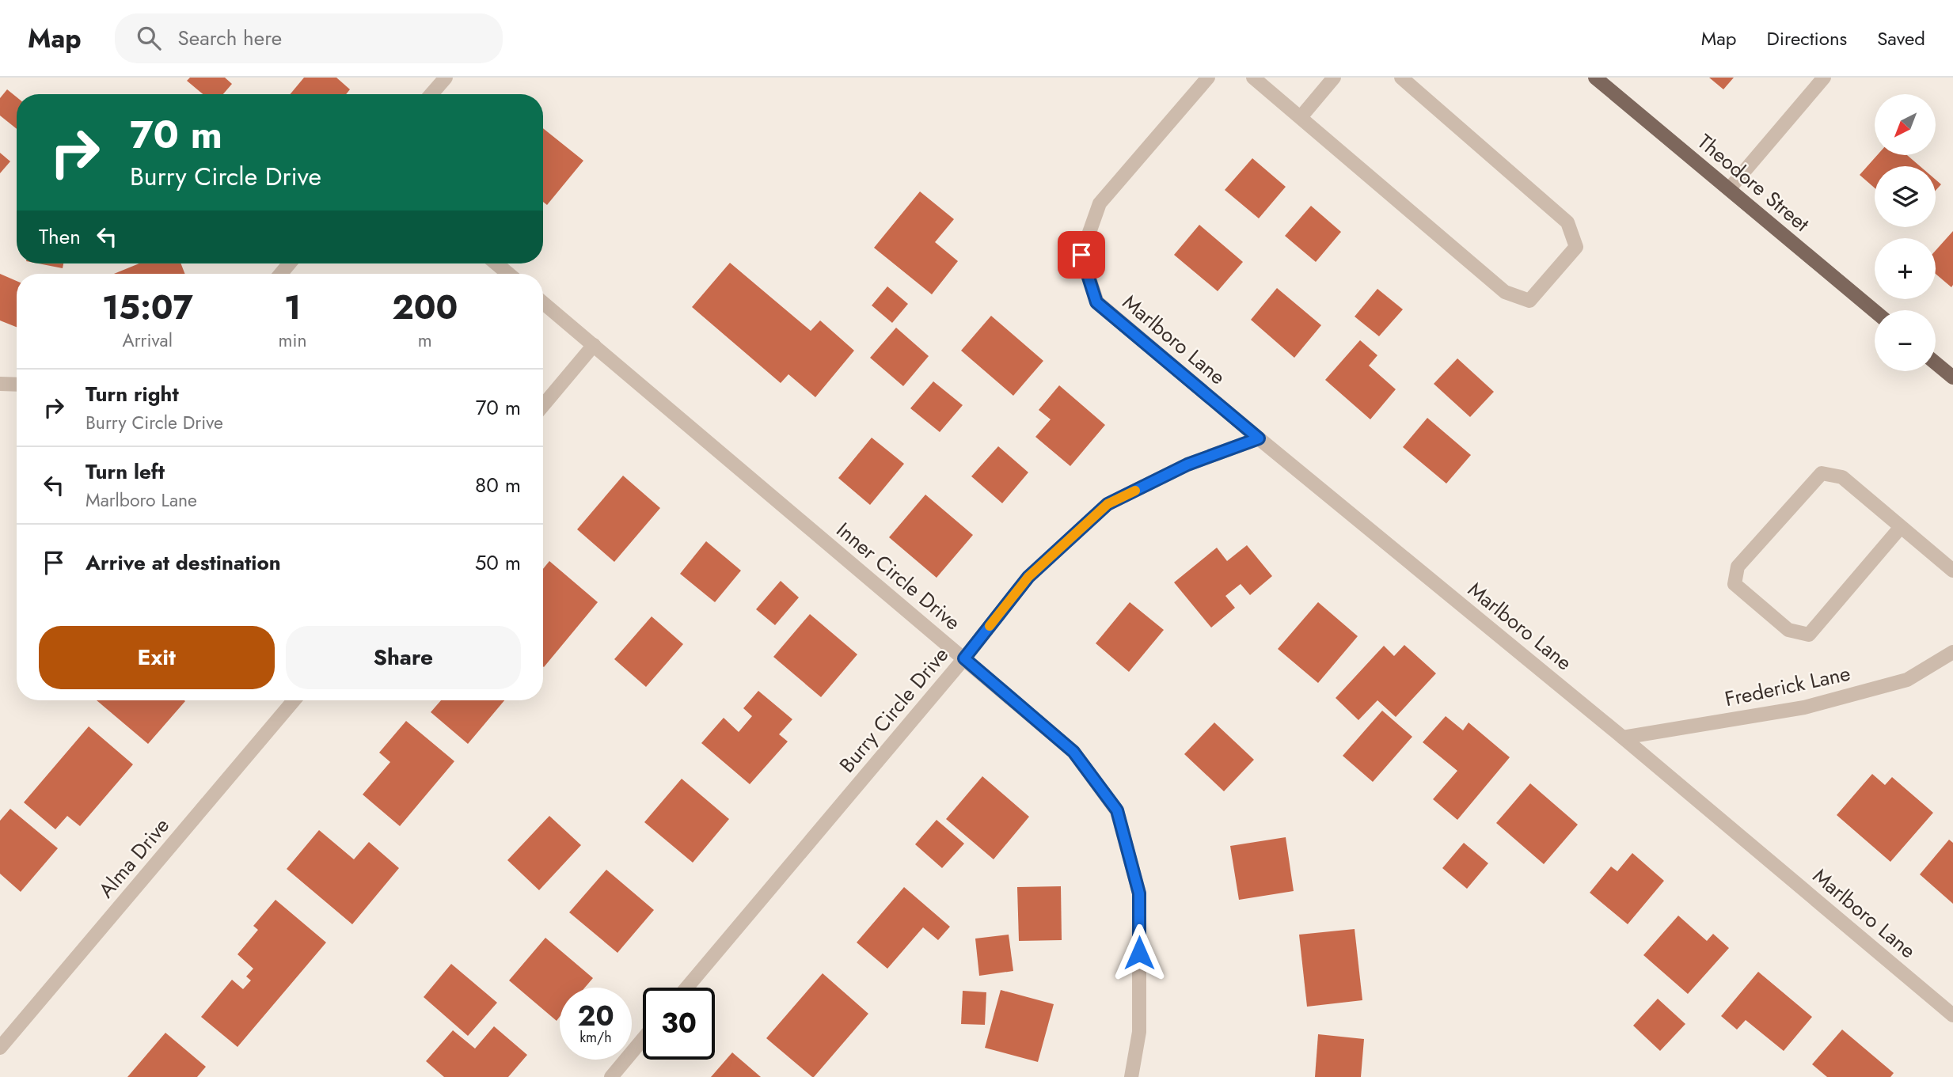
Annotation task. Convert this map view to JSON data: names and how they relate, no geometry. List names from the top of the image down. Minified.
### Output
{"streets":{"main road":["Theodore Street"],"street":["Marlboro Lane","Inner Circle Drive","Frederick Lane","Burry Circle Drive","Alma Drive"]},"crossings":[["Marlboro Lane","Frederick Lane"],["Marlboro Lane","Burry Circle Drive"],["Inner Circle Drive","Burry Circle Drive"]],"north":"bottom left","page":{"header":"Map","search":"Search here","nav":["Map","Directions","Saved"],"map_buttons":["+","−"],"turn":["70 m","Burry Circle Drive"],"then":"Then","eta":["15:07","Arrival","1","min","200","m"],"list":[{"name":"Turn right","note":"Burry Circle Drive","value":"70 m"},{"name":"Turn left","note":"Marlboro Lane","value":"80 m"},{"name":"Arrive at destination","value":"50 m"}],"buttons":["Exit","Share"],"speed":"20 km/h","limit":"30"}}
